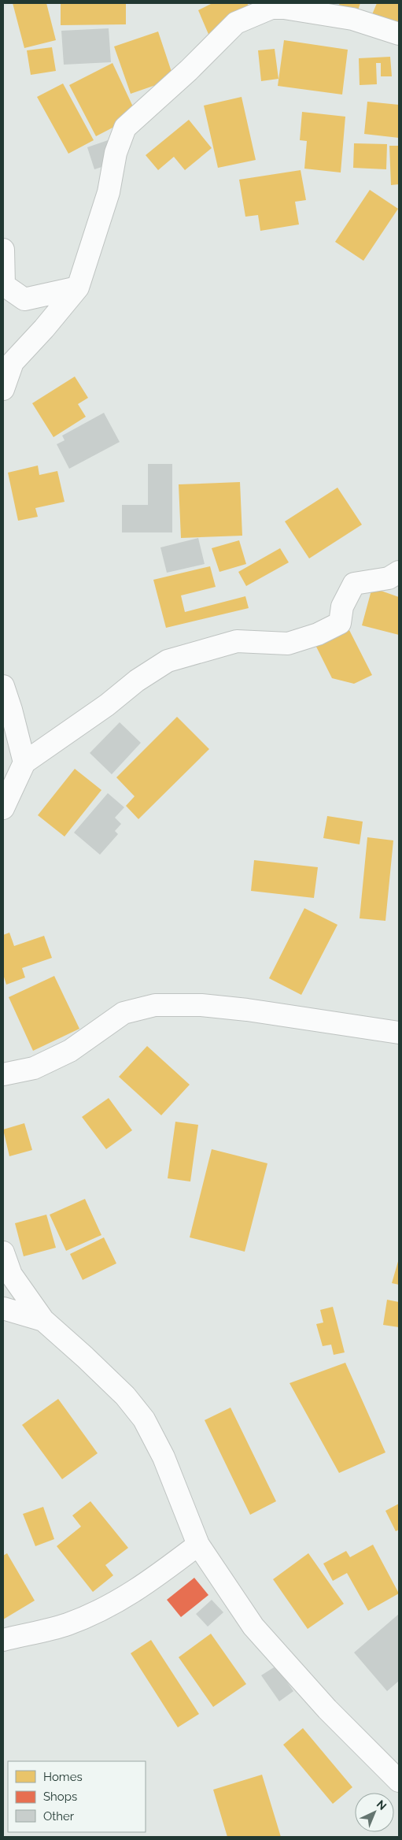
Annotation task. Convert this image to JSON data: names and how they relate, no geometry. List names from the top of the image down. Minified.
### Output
{"legend":["Homes","Shops","Other"],"north":"top right"}
